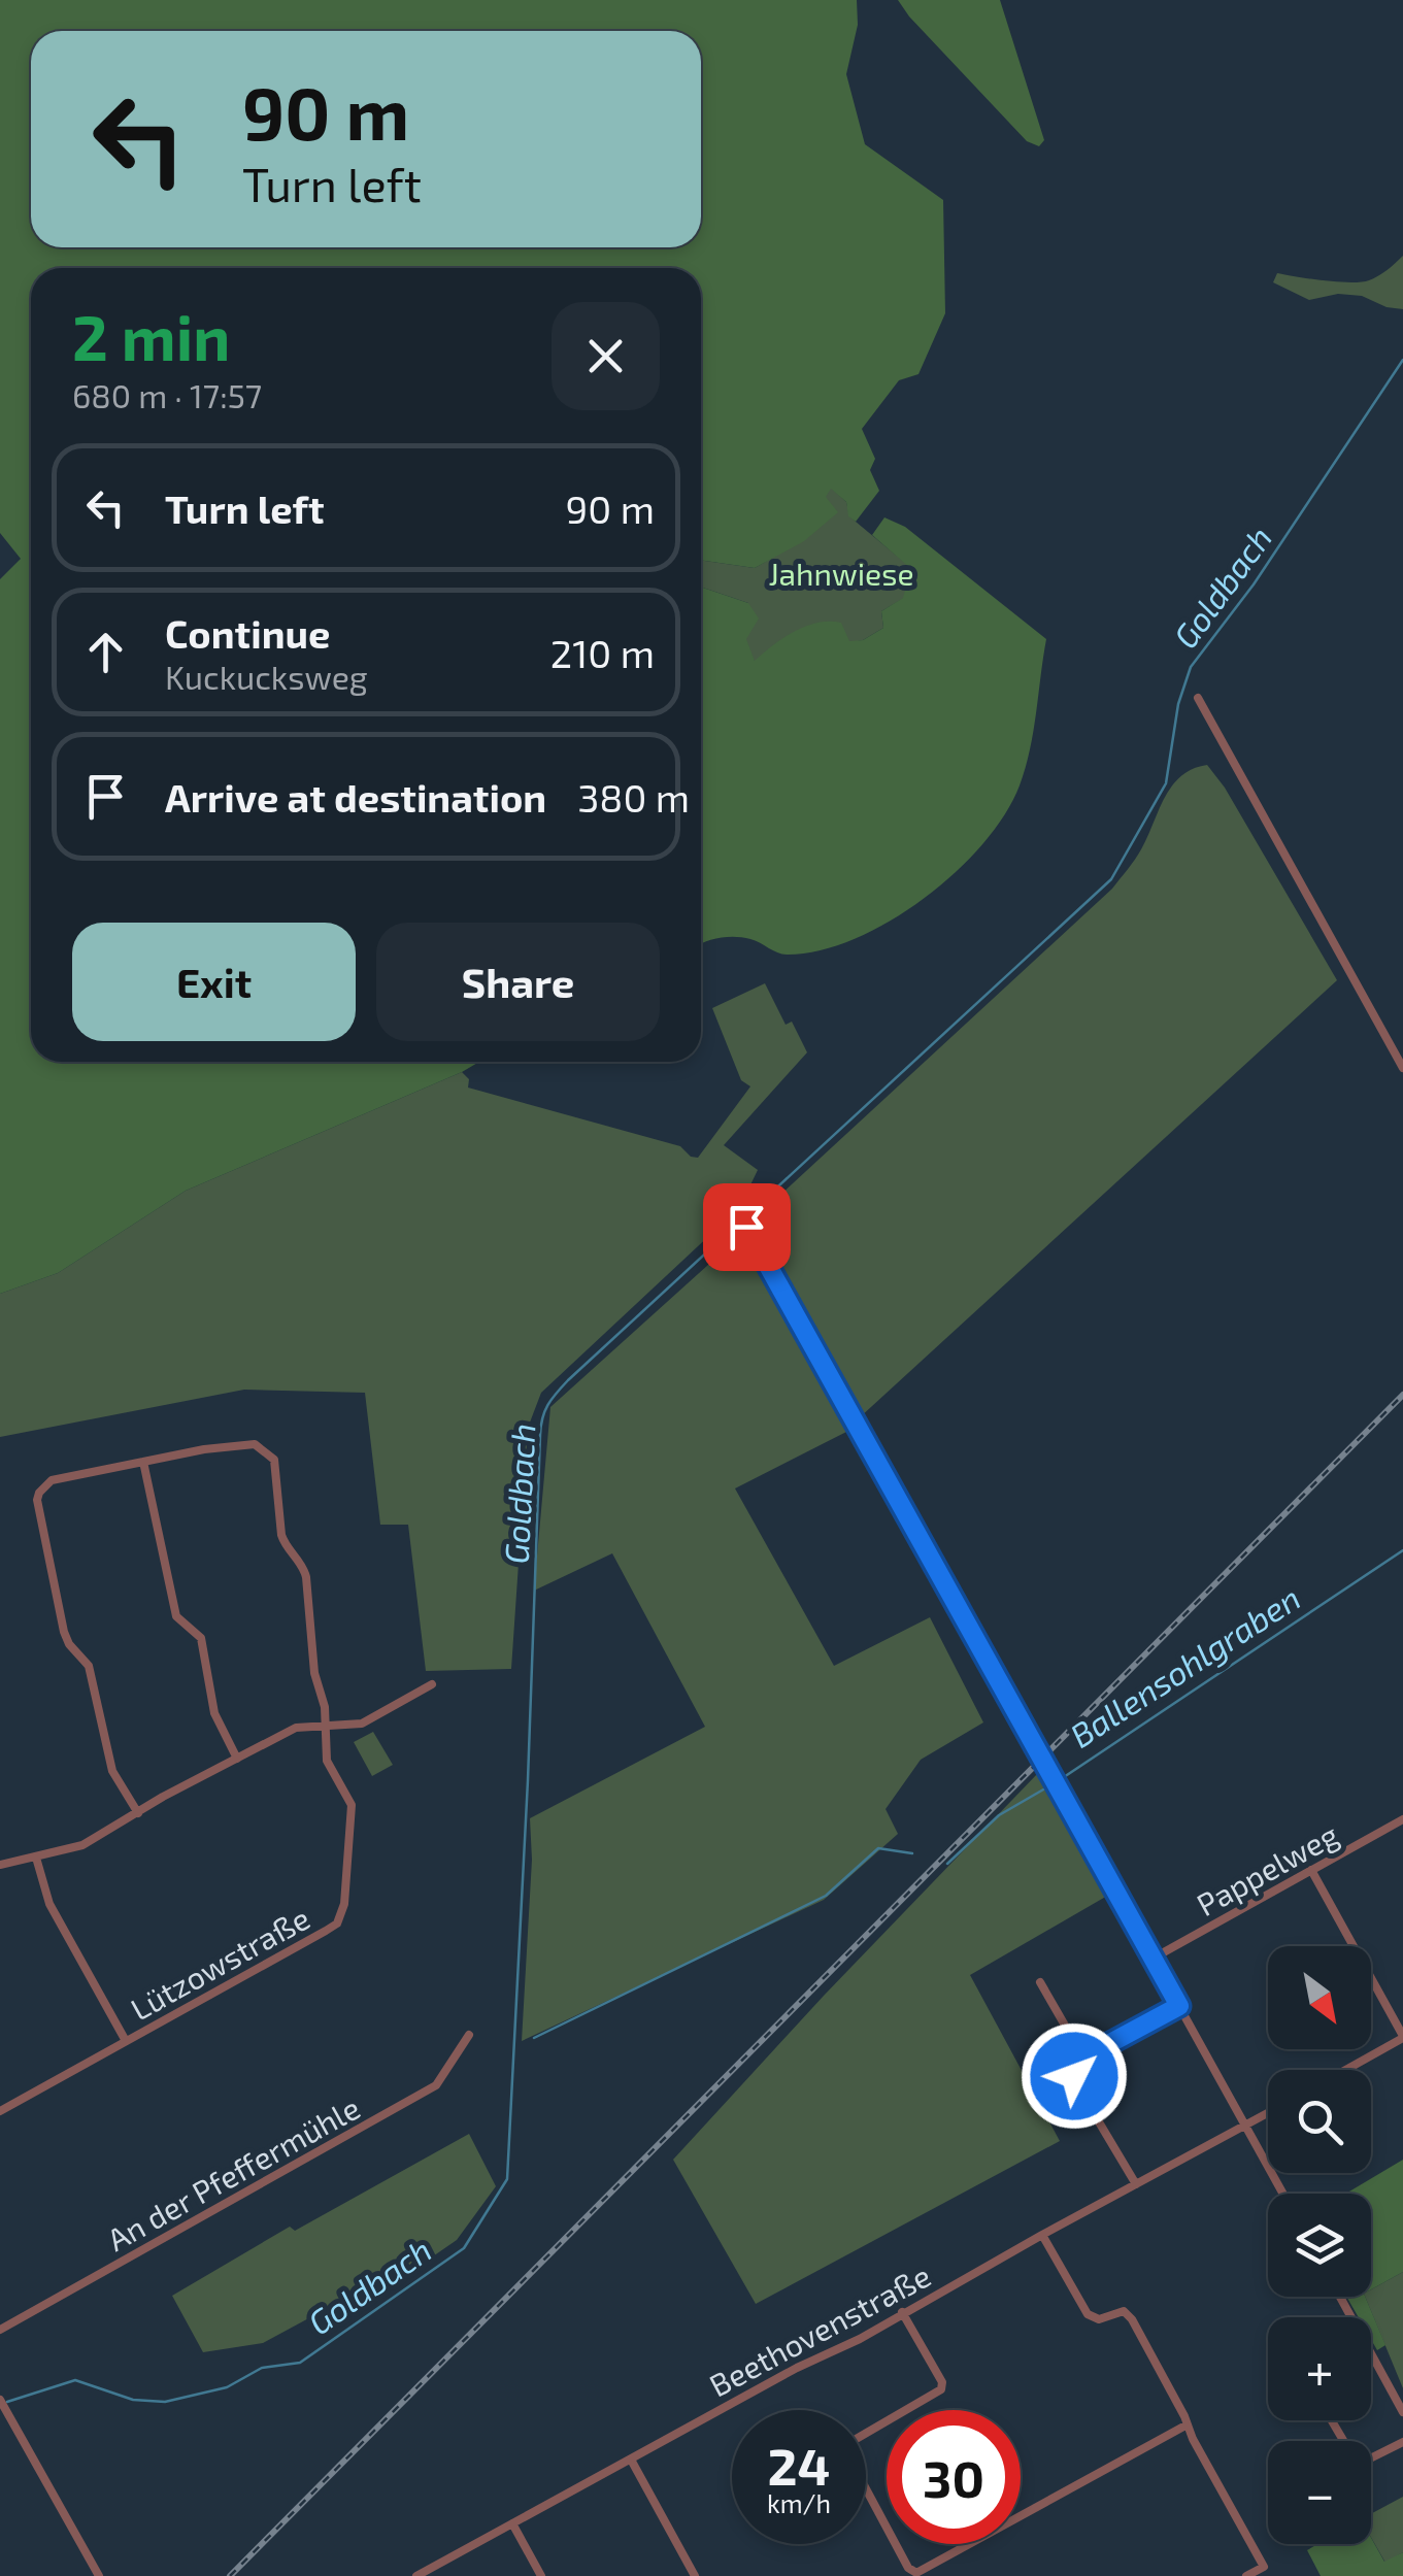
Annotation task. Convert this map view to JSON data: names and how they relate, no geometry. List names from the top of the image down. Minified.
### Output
{"streets":{"street":["Pappelweg","Lützowstraße","An der Pfeffermühle","Beethovenstraße"]},"water":["Goldbach","Ballensohlgraben"],"parks":["Jahnwiese"],"north":"bottom right","page":{"turn":["90 m","Turn left"],"heading":["2 min","680 m · 17:57"],"list":[{"name":"Turn left","value":"90 m"},{"name":"Continue","note":"Kuckucksweg","value":"210 m"},{"name":"Arrive at destination","value":"380 m"}],"buttons":["Exit","Share"],"map_buttons":["+","−"],"speed":"24 km/h","limit":"30"}}
